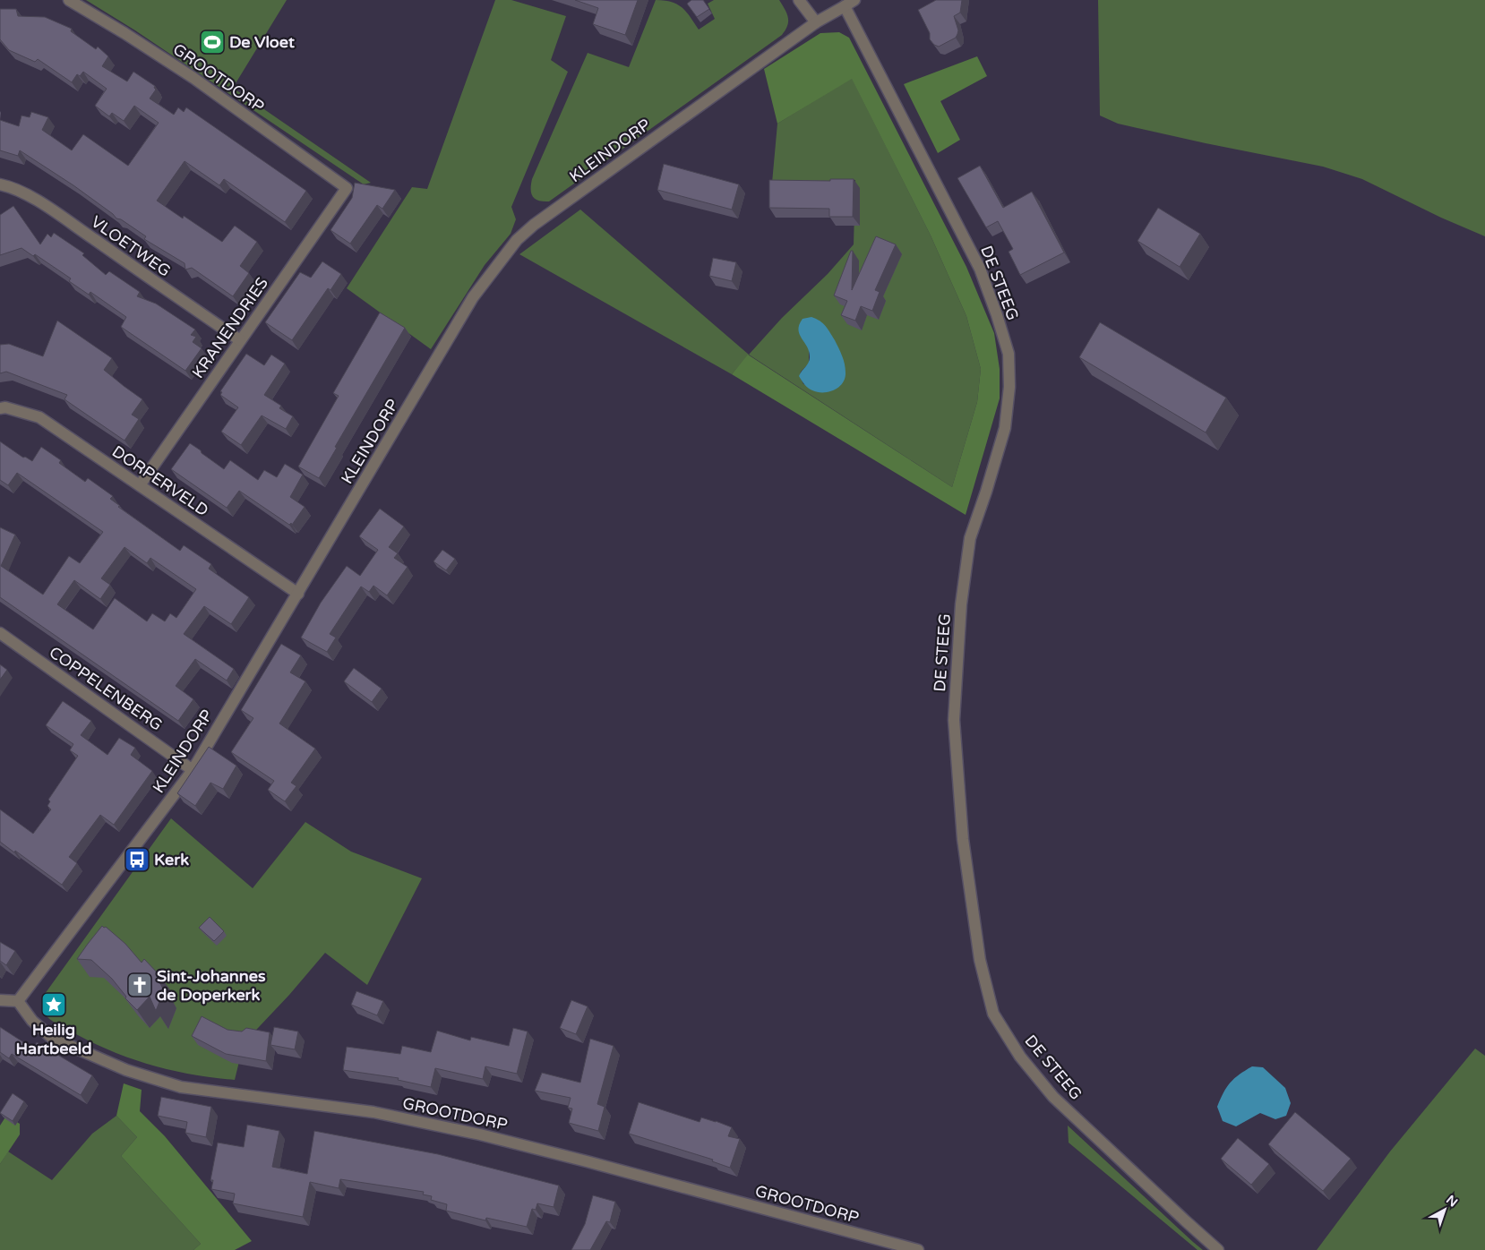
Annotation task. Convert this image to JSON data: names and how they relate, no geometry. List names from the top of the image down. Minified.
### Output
{"streets":{"street":["GROOTDORP","KLEINDORP","VLOETWEG","DE STEEG","KRANENDRIES","DORPERVELD","COPPELENBERG"]},"crossings":[["GROOTDORP","KLEINDORP"],["GROOTDORP","KRANENDRIES"],["KLEINDORP","DE STEEG"],["KLEINDORP","DORPERVELD"],["KLEINDORP","COPPELENBERG"],["VLOETWEG","KRANENDRIES"],["KRANENDRIES","DORPERVELD"]],"places":{"sports":["De Vloet"],"bus stop":["Kerk"],"church":["Sint-Johannes de Doperkerk"],"place":["Heilig Hartbeeld"]},"north":"top right"}
